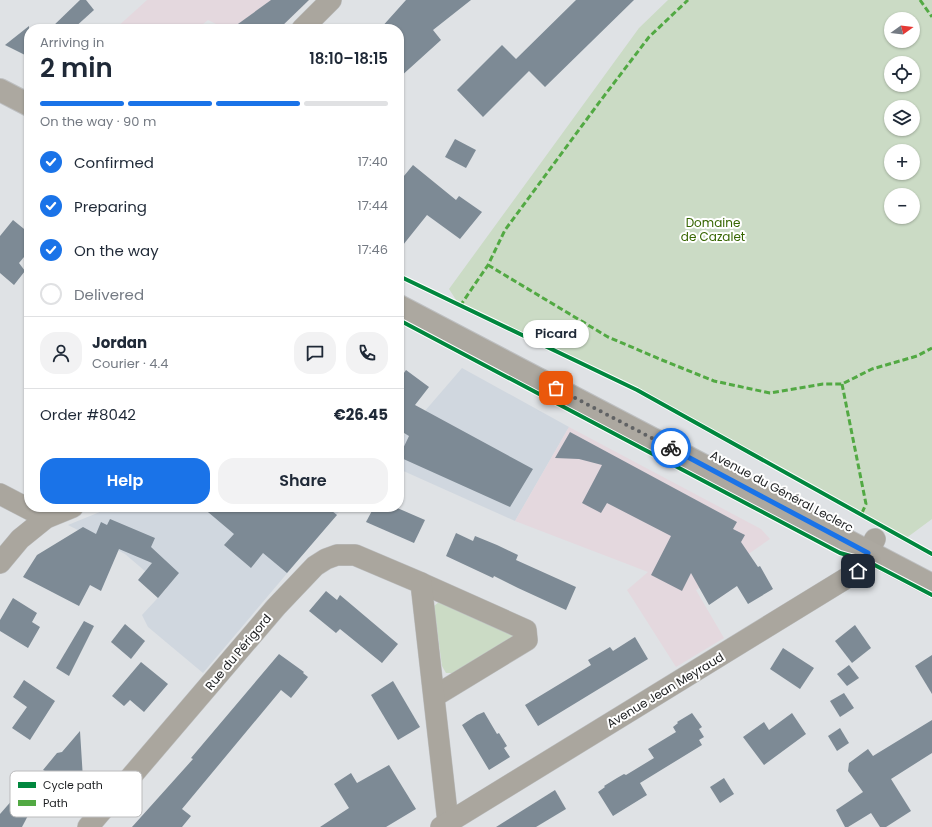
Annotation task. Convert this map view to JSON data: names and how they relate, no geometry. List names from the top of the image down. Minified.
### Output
{"streets":{"main road":["Avenue du Général Leclerc"],"street":["Rue du Périgord","Avenue Jean Meyraud"]},"crossings":[["Avenue du Général Leclerc","Avenue Jean Meyraud"]],"parks":["Domaine de Cazalet"],"places":["Picard"],"legend":["Cycle path","Path"],"north":"right","page":{"map_buttons":["+","−"],"heading":["2 min","Arriving in","18:10–18:15"],"panel":["Jordan","Courier · 4.4","Order #8042","€26.45"],"bar":"On the way · 90 m","list":[["Confirmed","17:40"],["Preparing","17:44"],["On the way","17:46"],"Delivered"],"bubble":"Picard","buttons":["Help","Share"]}}
